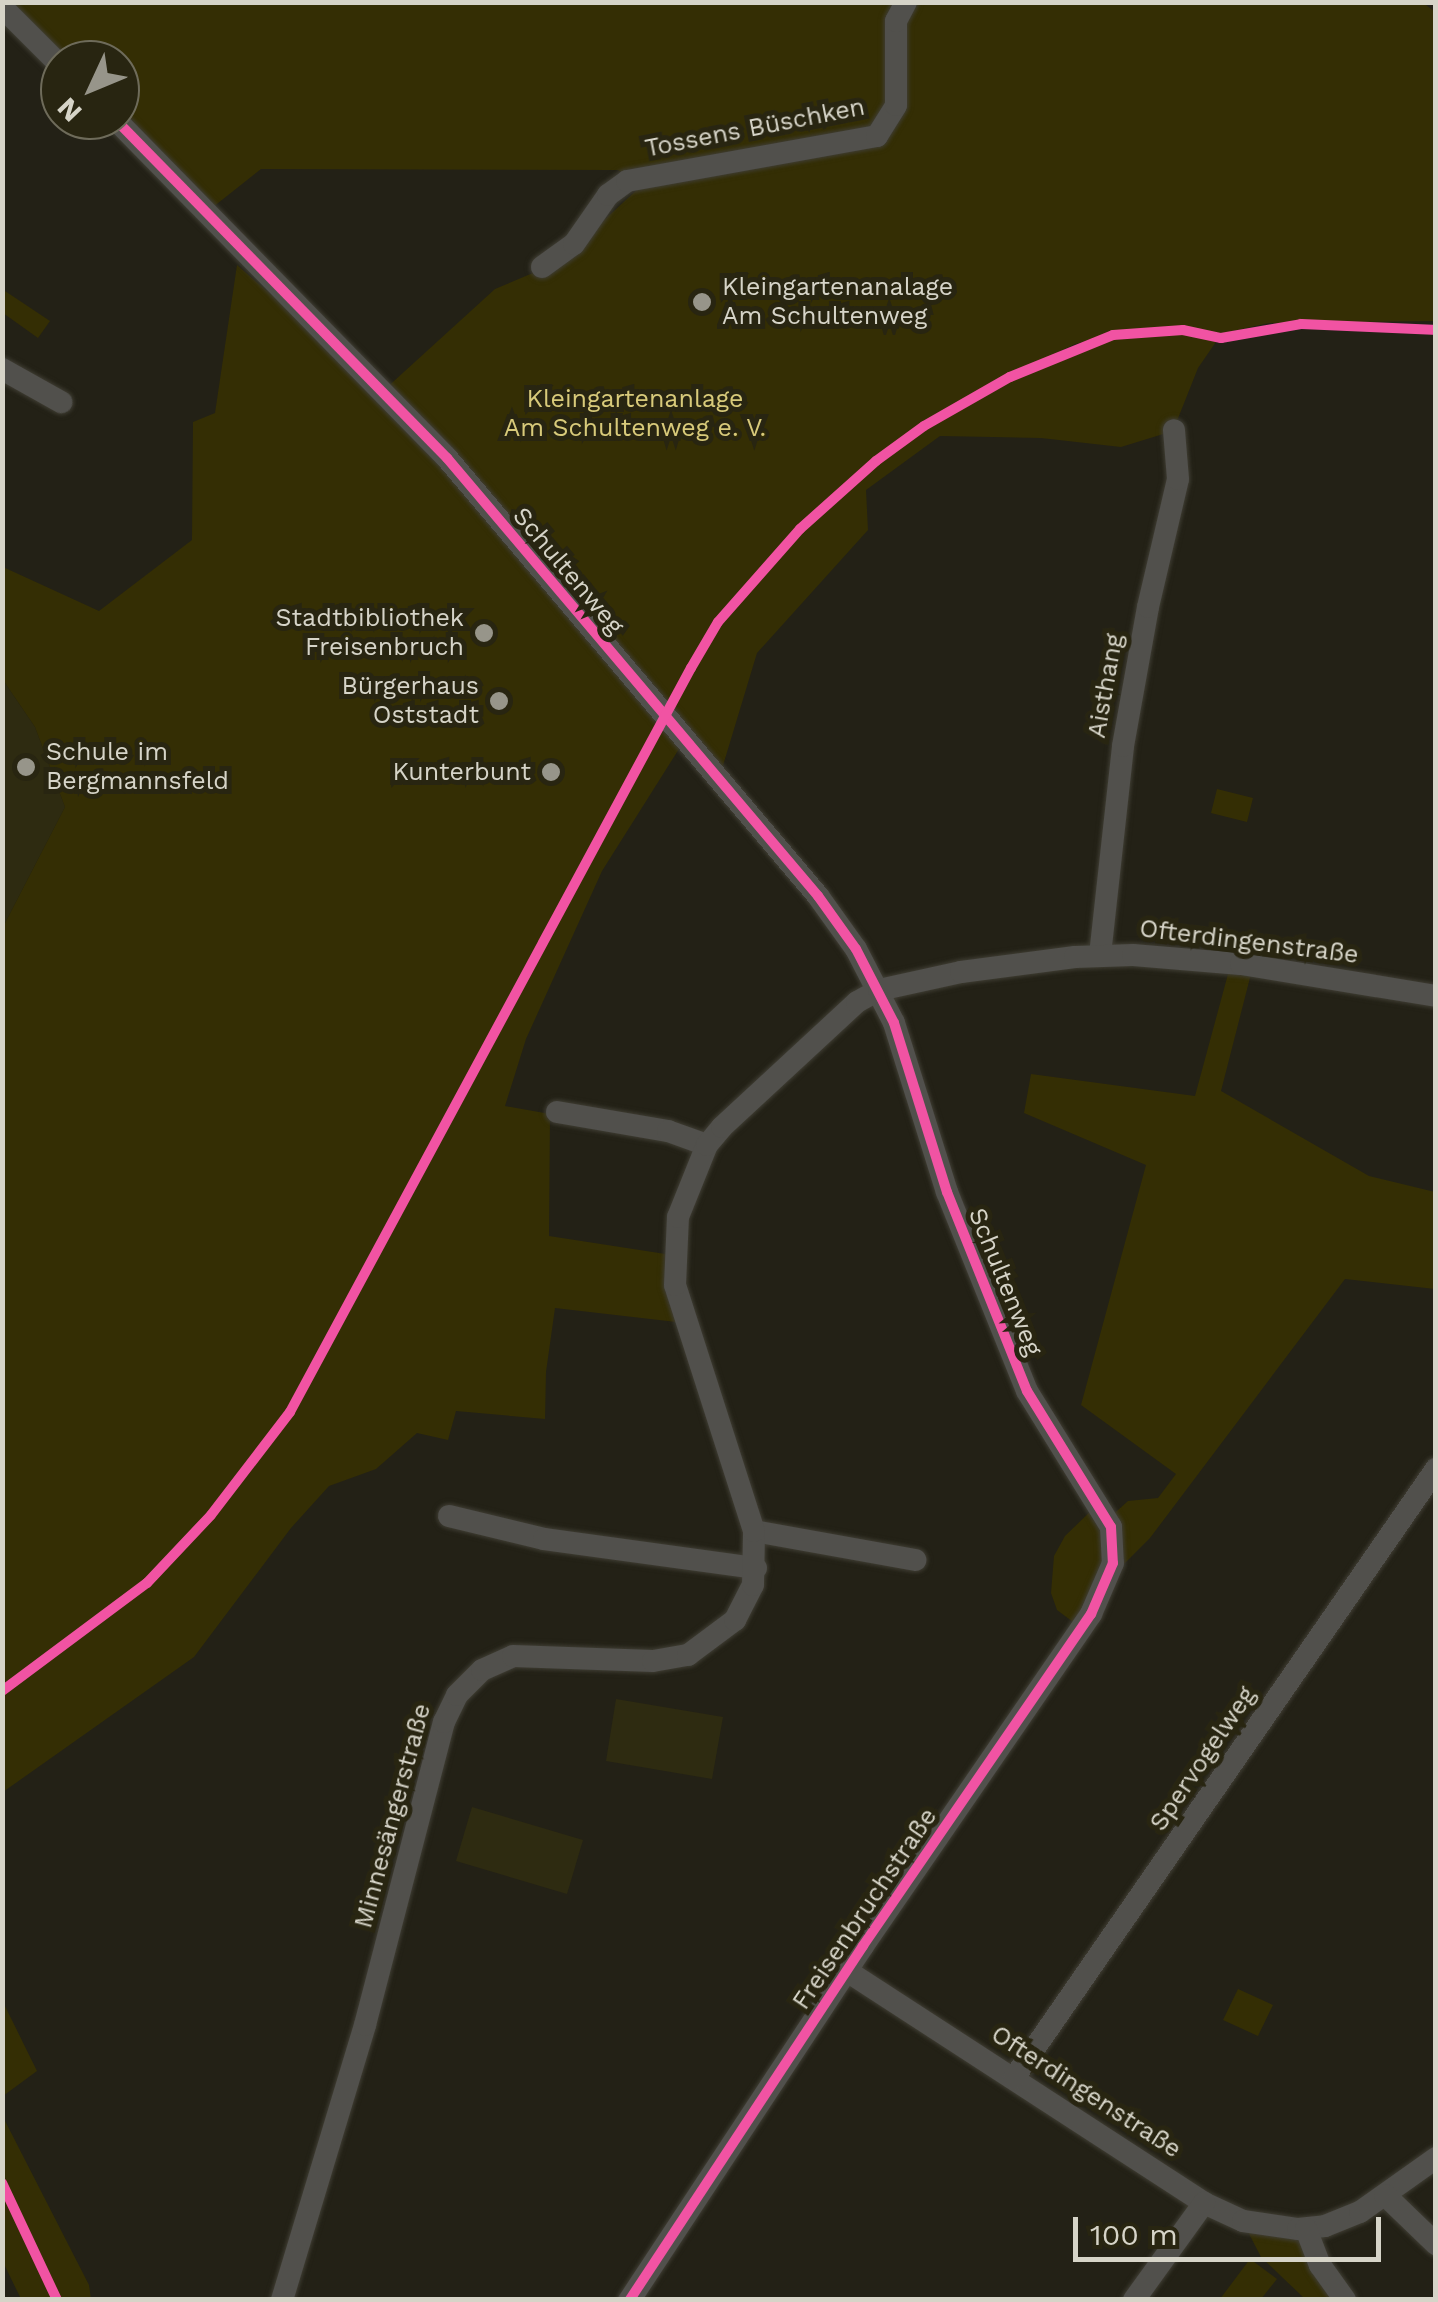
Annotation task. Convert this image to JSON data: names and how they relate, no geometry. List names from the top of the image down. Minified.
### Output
{"streets":{"street":["Tossens Büschken","Schultenweg","Aisthang","Ofterdingenstraße","Spervogelweg","Minnesängerstraße","Freisenbruchstraße"]},"crossings":[["Schultenweg","Ofterdingenstraße"],["Schultenweg","Minnesängerstraße"],["Schultenweg","Freisenbruchstraße"],["Aisthang","Ofterdingenstraße"],["Ofterdingenstraße","Spervogelweg"],["Ofterdingenstraße","Minnesängerstraße"],["Ofterdingenstraße","Freisenbruchstraße"]],"parks":["Kleingartenanlage Am Schultenweg e. V."],"places":["Kleingartenanalage Am Schultenweg","Stadtbibliothek Freisenbruch","Bürgerhaus Oststadt","Schule im Bergmannsfeld","Kunterbunt"],"scale_bar":"100 m","north":"bottom left"}
